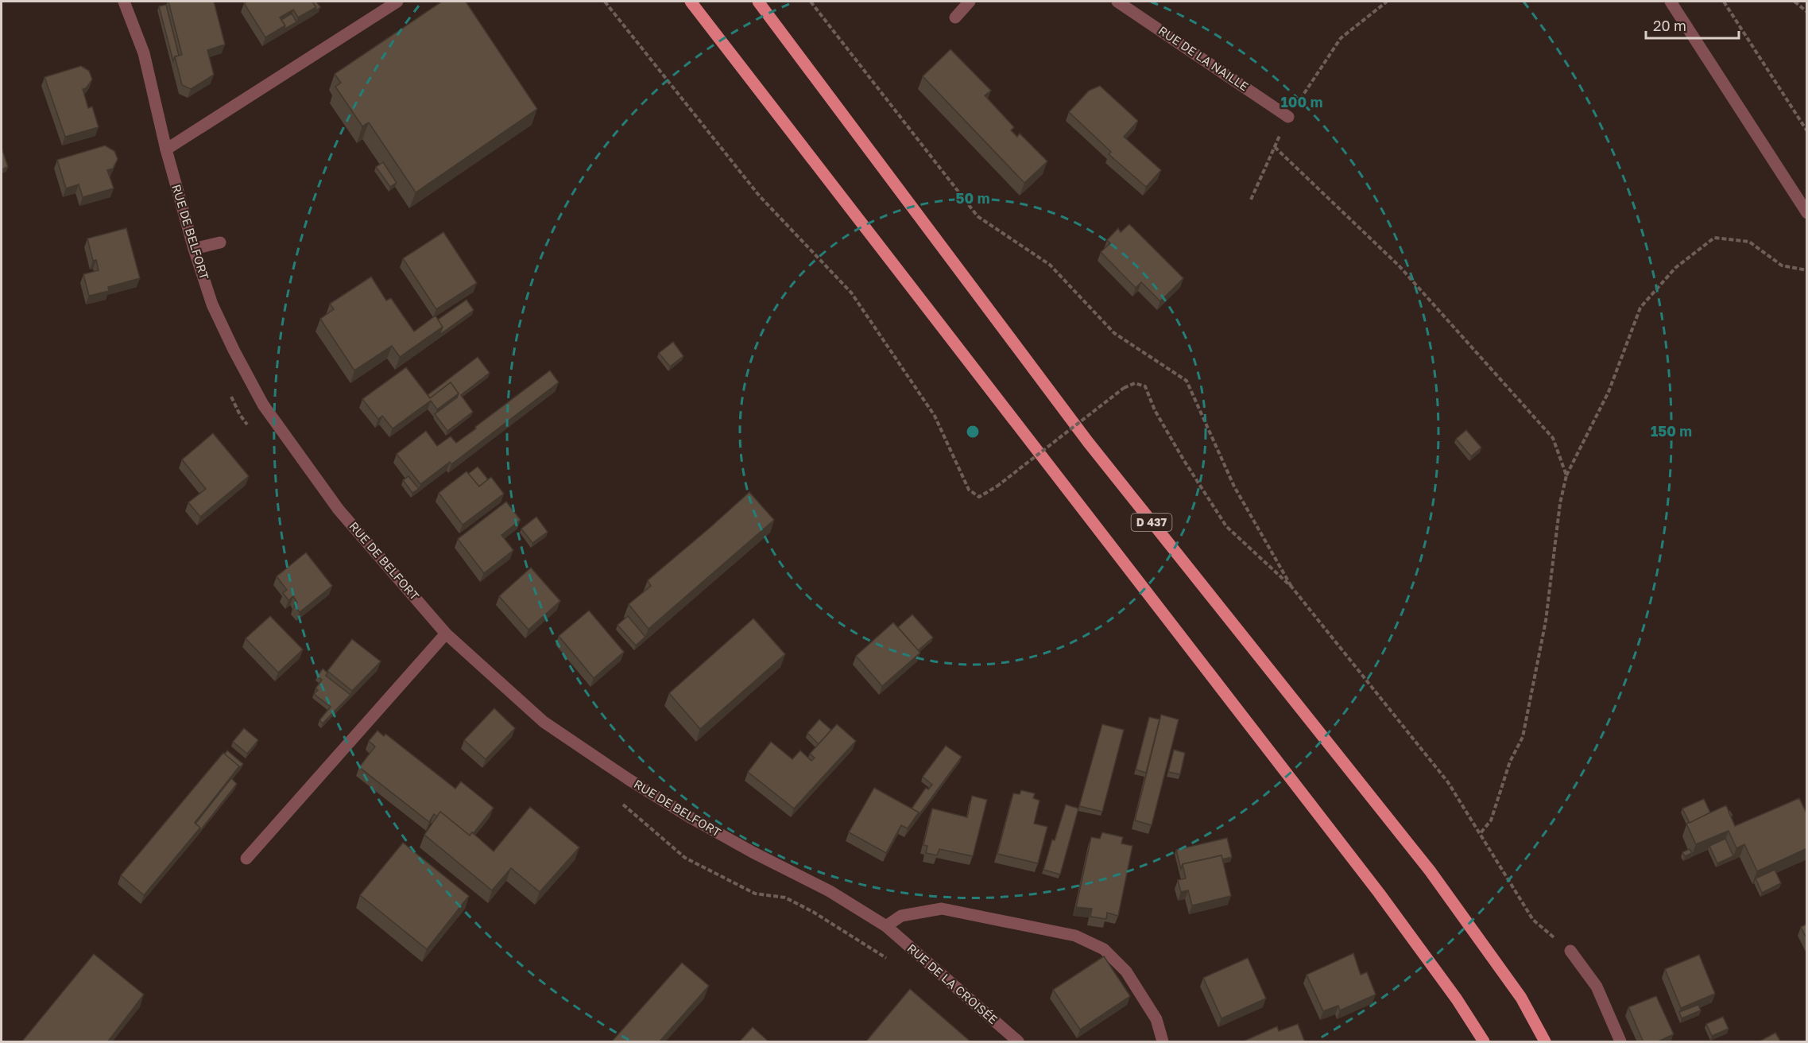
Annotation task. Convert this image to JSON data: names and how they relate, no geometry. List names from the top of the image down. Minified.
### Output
{"streets":{"main road":["D 437"],"street":["RUE DE LA NAILLE","RUE DE BELFORT","RUE DE LA CROISÉE"]},"crossings":[["RUE DE BELFORT","RUE DE LA CROISÉE"]],"scale_bar":"20 m","rings":["100 m","50 m","150 m"]}
